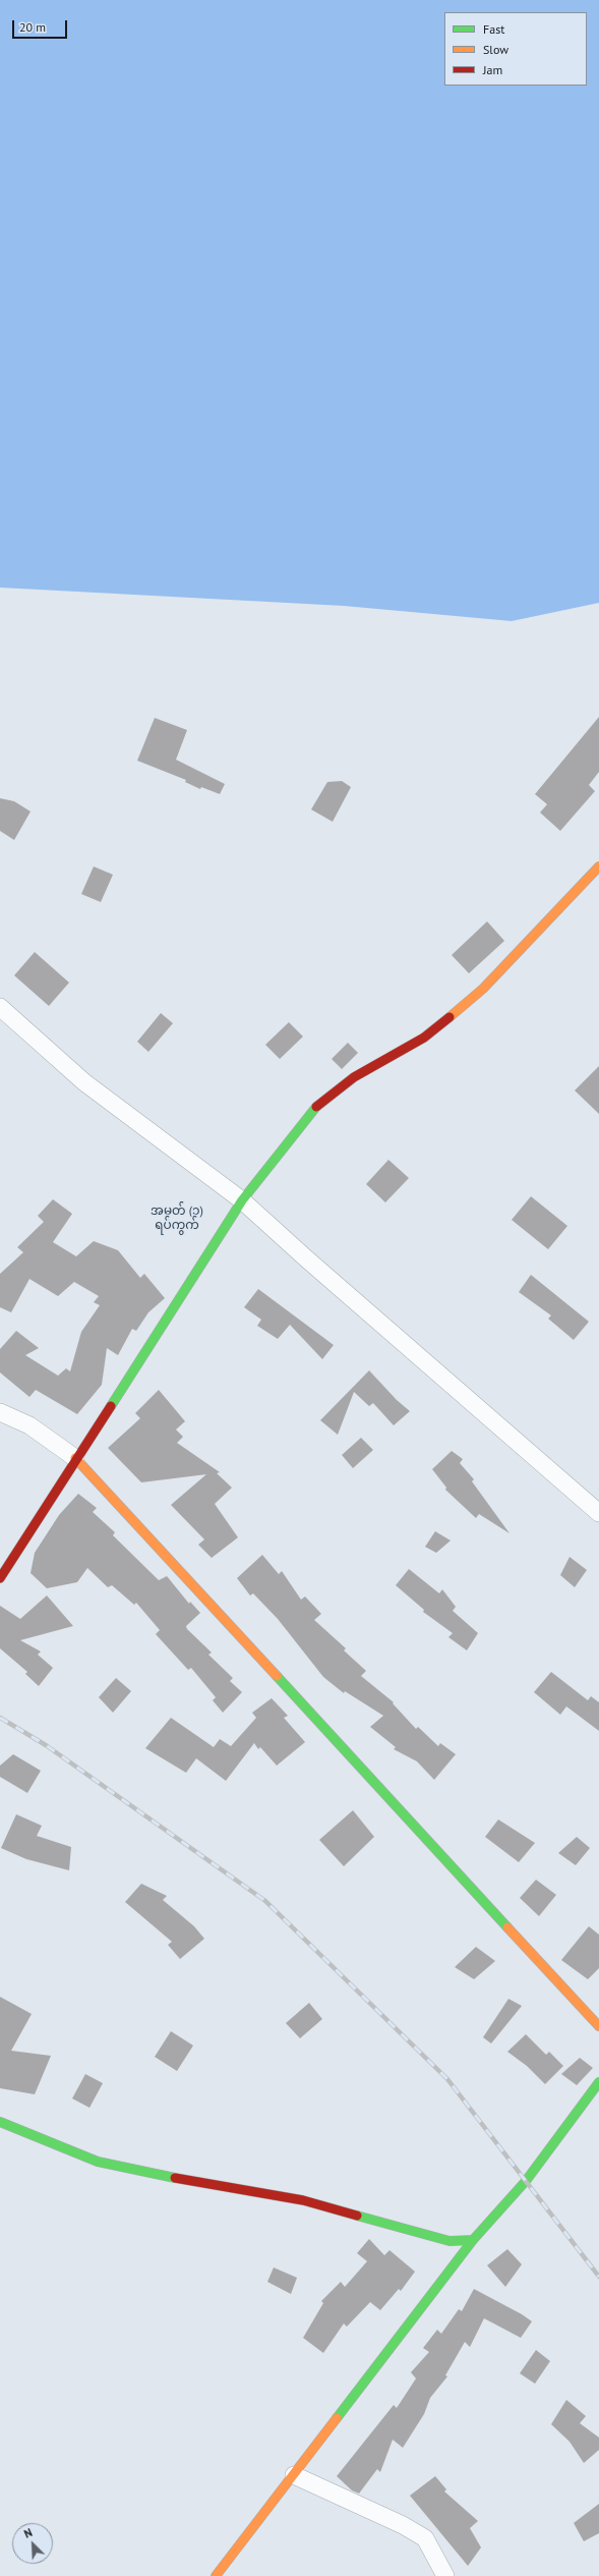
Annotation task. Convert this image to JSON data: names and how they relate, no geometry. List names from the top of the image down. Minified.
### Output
{"districts":["အမှတ် (၁) ရပ်ကွက်"],"legend":["Fast","Slow","Jam"],"scale_bar":"20 m","north":"top left"}
